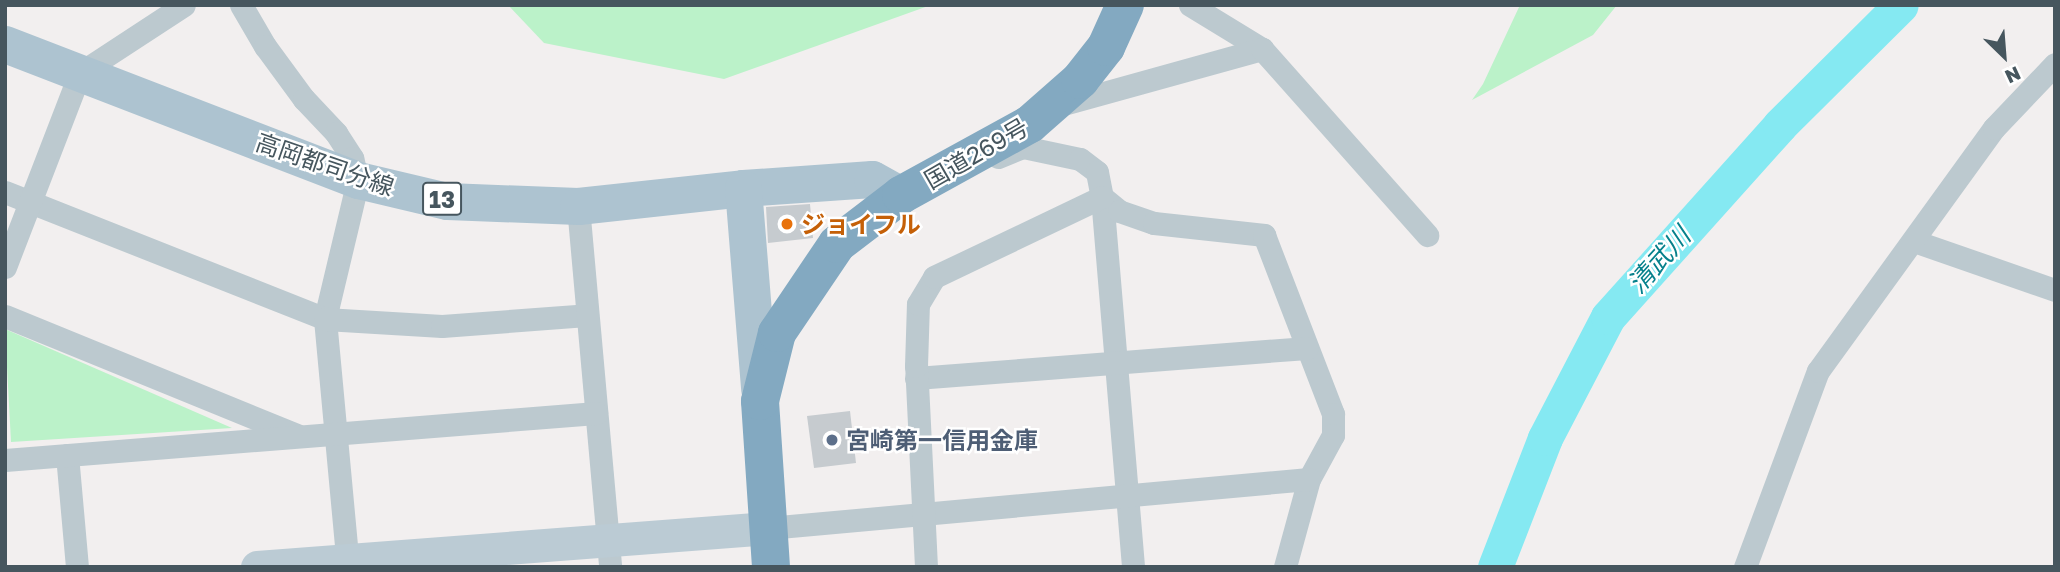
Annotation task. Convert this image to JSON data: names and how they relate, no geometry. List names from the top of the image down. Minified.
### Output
{"streets":{"highway":["国道269号"],"main road":["高岡都司分線","13"]},"crossings":[["国道269号","高岡都司分線"]],"water":["清武川"],"places":["ジョイフル","宮崎第一信用金庫"],"north":"bottom right"}
